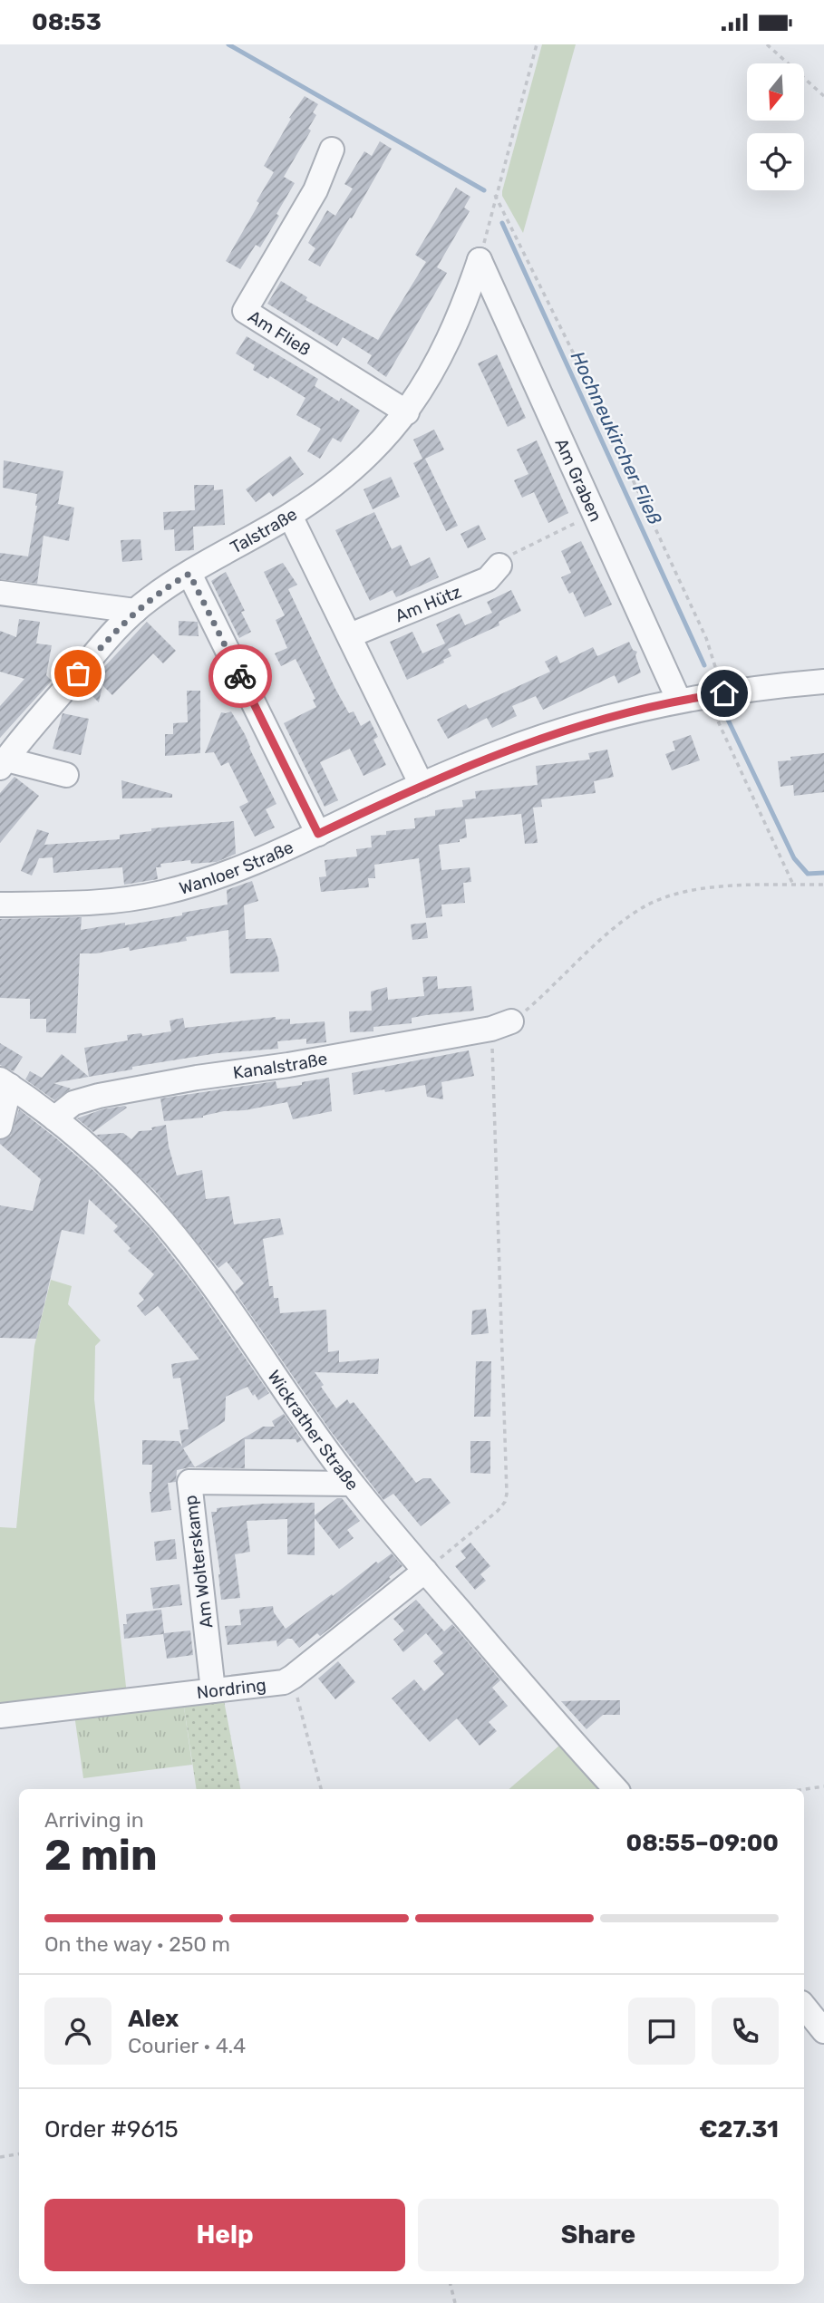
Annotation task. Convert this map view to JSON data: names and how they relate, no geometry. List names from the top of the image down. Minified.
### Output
{"streets":{"street":["Am Fließ","Am Graben","Talstraße","Am Hütz","Wanloer Straße","Kanalstraße","Wickrather Straße","Am Wolterskamp","Nordring"]},"crossings":[["Am Fließ","Talstraße"],["Am Graben","Talstraße"],["Am Graben","Wanloer Straße"],["Kanalstraße","Wickrather Straße"],["Wickrather Straße","Am Wolterskamp"],["Wickrather Straße","Nordring"],["Am Wolterskamp","Nordring"]],"water":["Hochneukircher Fließ"],"north":"bottom","page":{"status":"08:53","heading":["2 min","Arriving in","08:55–09:00"],"panel":["Alex","Courier · 4.4","Order #9615","€27.31"],"bar":"On the way · 250 m","buttons":["Help","Share"]}}
